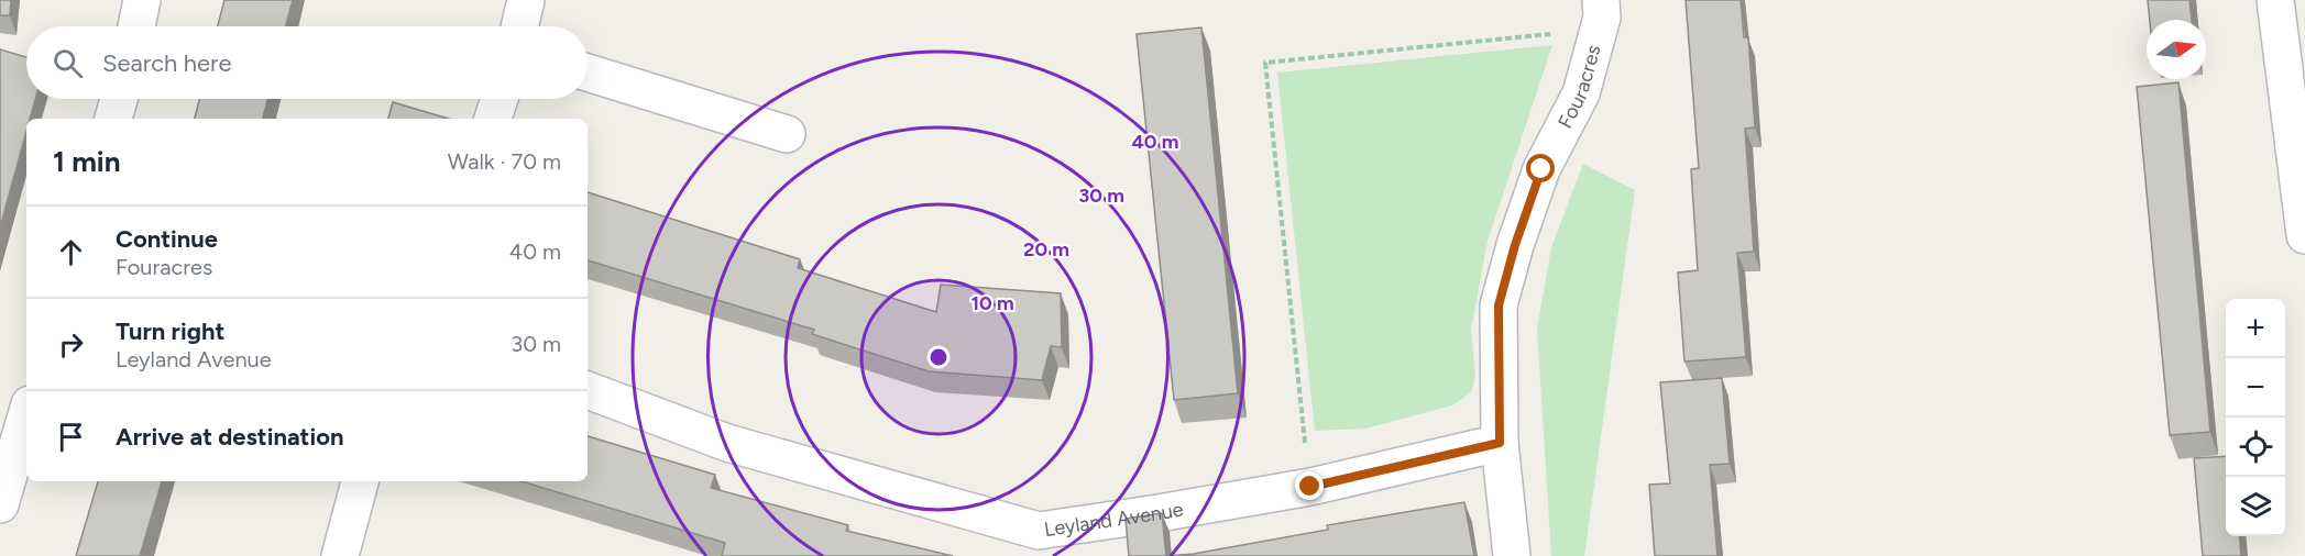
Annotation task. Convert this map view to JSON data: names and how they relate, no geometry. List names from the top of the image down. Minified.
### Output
{"streets":{"street":["Fouracres","Leyland Avenue"]},"crossings":[["Fouracres","Leyland Avenue"]],"north":"right","page":{"search":"Search here","heading":["1 min","Walk · 70 m"],"list":[["Continue","Fouracres","40 m"],["Turn right","Leyland Avenue","30 m"],"Arrive at destination"],"map_buttons":["+","−"]},"rings":["40 m","30 m","20 m","10 m"]}
